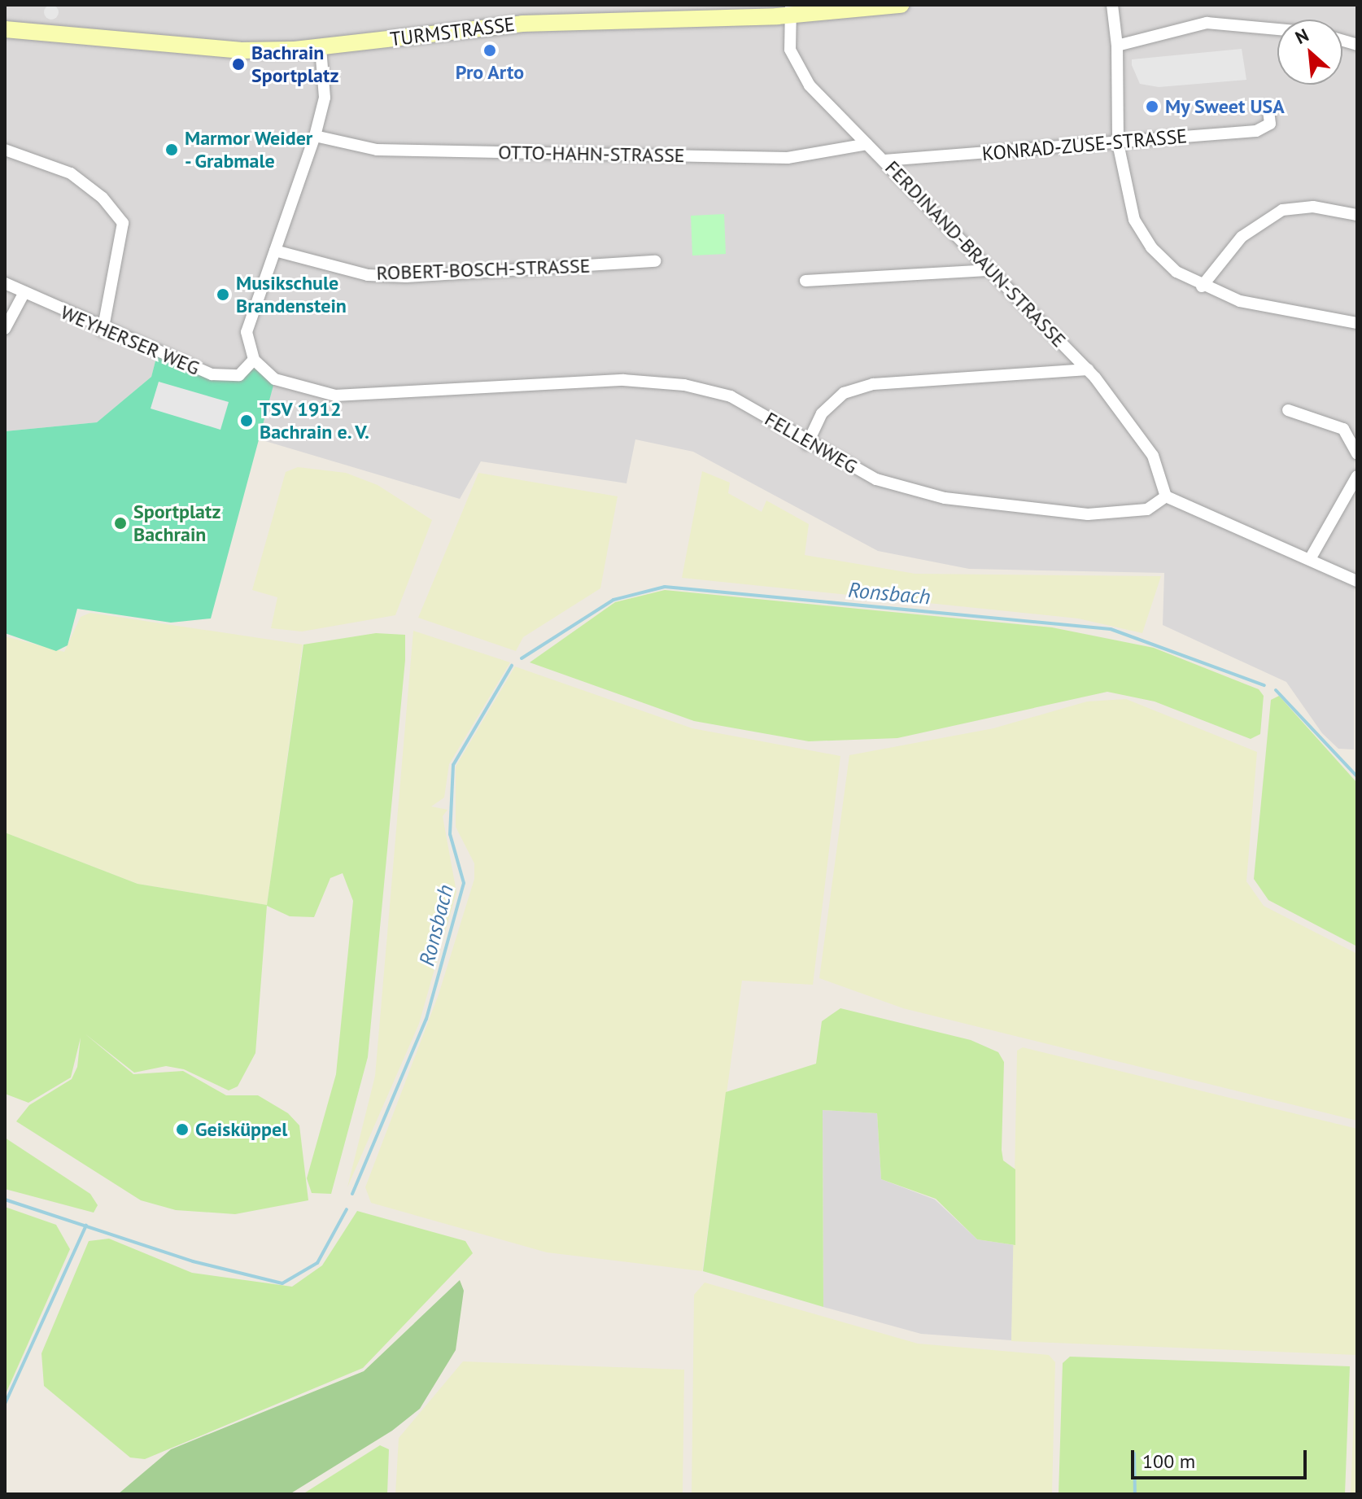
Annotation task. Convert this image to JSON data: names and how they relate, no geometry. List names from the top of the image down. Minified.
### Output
{"streets":{"main road":["TURMSTRASSE"],"street":["KONRAD-ZUSE-STRASSE","OTTO-HAHN-STRASSE","FERDINAND-BRAUN-STRASSE","ROBERT-BOSCH-STRASSE","WEYHERSER WEG","FELLENWEG"]},"crossings":[["TURMSTRASSE","FERDINAND-BRAUN-STRASSE"],["KONRAD-ZUSE-STRASSE","FERDINAND-BRAUN-STRASSE"],["OTTO-HAHN-STRASSE","FERDINAND-BRAUN-STRASSE"],["FERDINAND-BRAUN-STRASSE","FELLENWEG"],["WEYHERSER WEG","FELLENWEG"]],"water":["Ronsbach"],"places":["Pro Arto","Bachrain Sportplatz","My Sweet USA","Marmor Weider - Grabmale","Musikschule Brandenstein","TSV 1912 Bachrain e. V.","Sportplatz Bachrain","Geisküppel"],"scale_bar":"100 m","north":"top left"}
